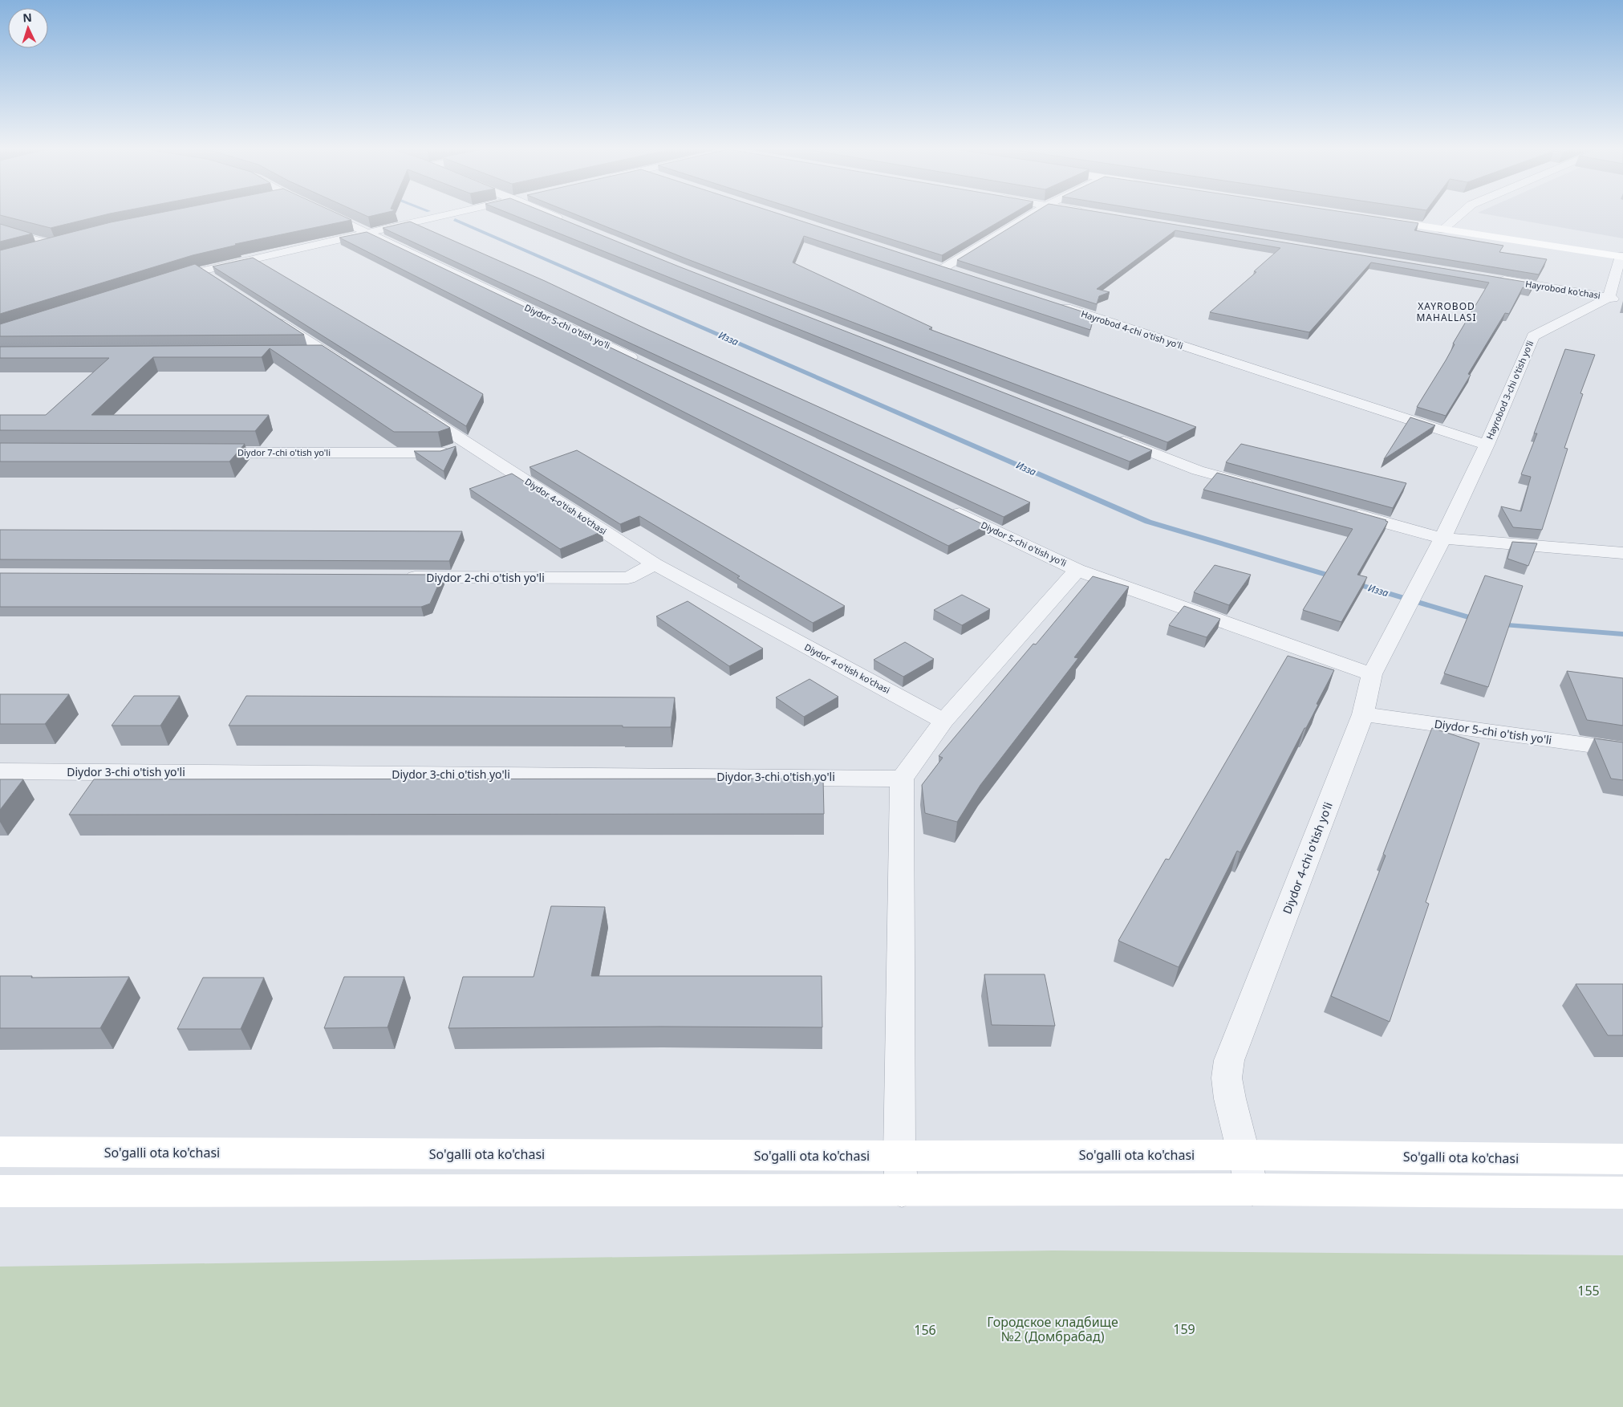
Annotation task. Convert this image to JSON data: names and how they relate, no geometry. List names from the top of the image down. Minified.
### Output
{"streets":{"main road":["So'galli ota ko'chasi"],"street":["Hayrobod ko'chasi","Diydor 5-chi o'tish yo'li","Hayrobod 4-chi o'tish yo'li","Hayrobod 3-chi o'tish yo'li","Diydor 7-chi o'tish yo'li","Diydor 4-o'tish ko'chasi","Diydor 2-chi o'tish yo'li","Diydor 3-chi o'tish yo'li","Diydor 4-chi o'tish yo'li"]},"crossings":[["Hayrobod ko'chasi","Hayrobod 3-chi o'tish yo'li"],["Diydor 5-chi o'tish yo'li","Diydor 4-chi o'tish yo'li"],["Hayrobod 4-chi o'tish yo'li","Hayrobod 3-chi o'tish yo'li"],["Hayrobod 3-chi o'tish yo'li","Diydor 4-chi o'tish yo'li"],["Diydor 7-chi o'tish yo'li","Diydor 4-o'tish ko'chasi"],["Diydor 4-o'tish ko'chasi","Diydor 2-chi o'tish yo'li"],["Diydor 4-chi o'tish yo'li","So'galli ota ko'chasi"]],"districts":["XAYROBOD MAHALLASI"],"water":["Изза"],"parks":["155","Городское кладбище №2 (Домбрабад)","159","156"],"north":"top"}
